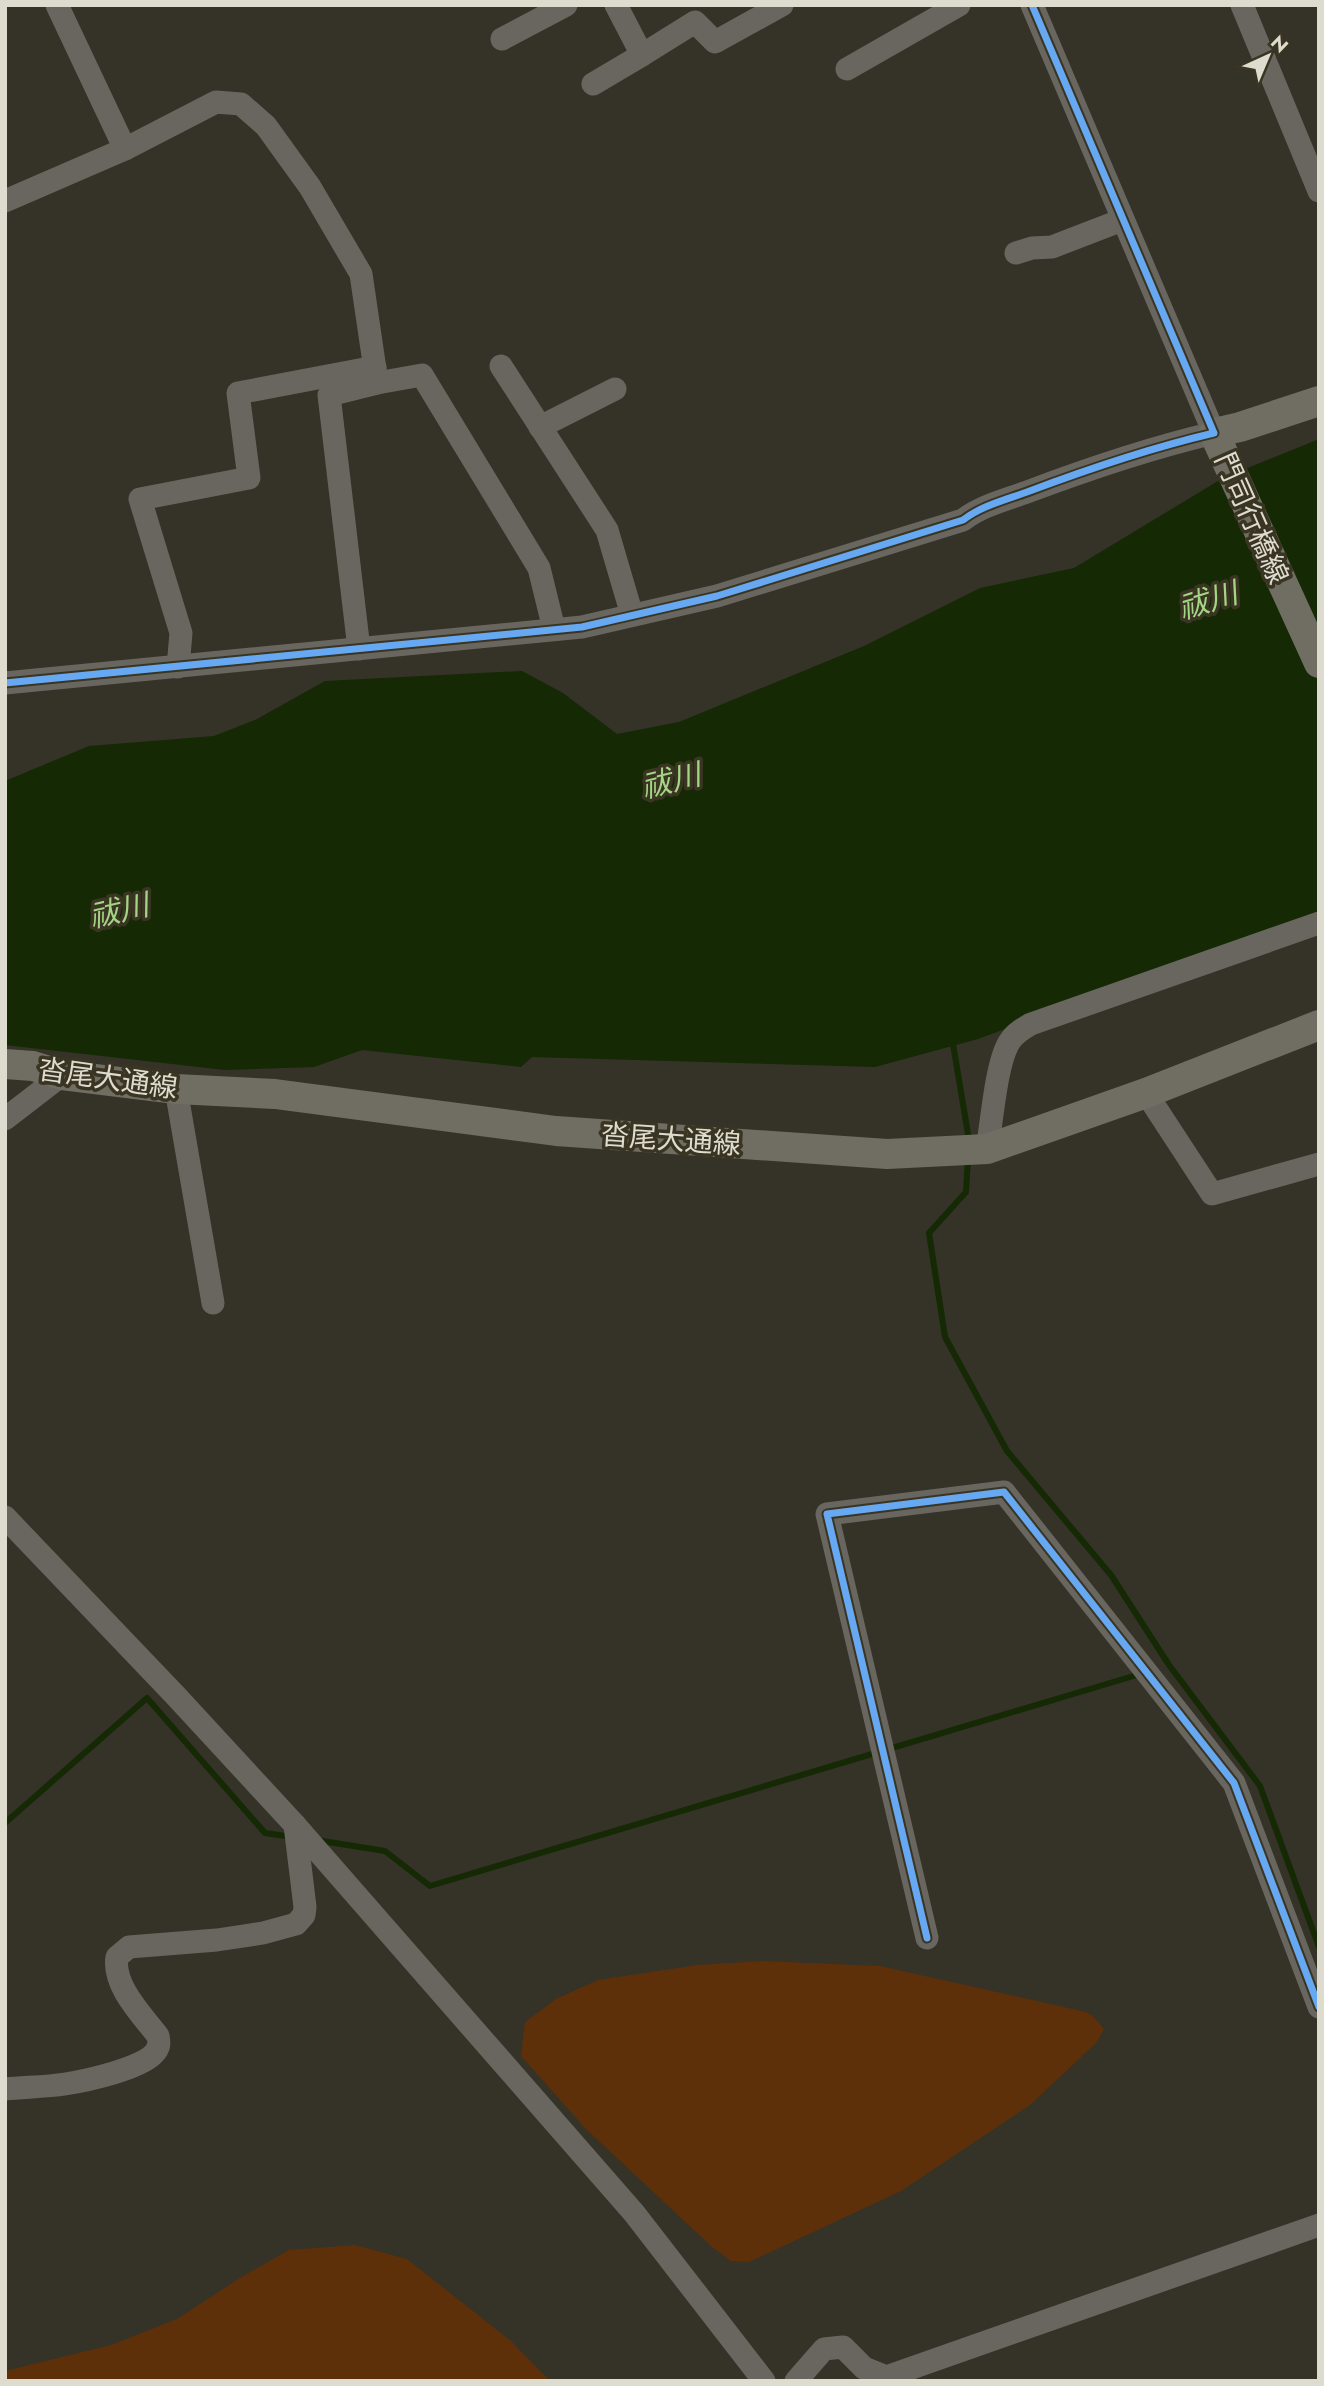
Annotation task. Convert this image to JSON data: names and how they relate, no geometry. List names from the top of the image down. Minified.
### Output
{"streets":{"main road":["門司行橋線","沓尾大通線"]},"water":["祓川"],"north":"top right"}
